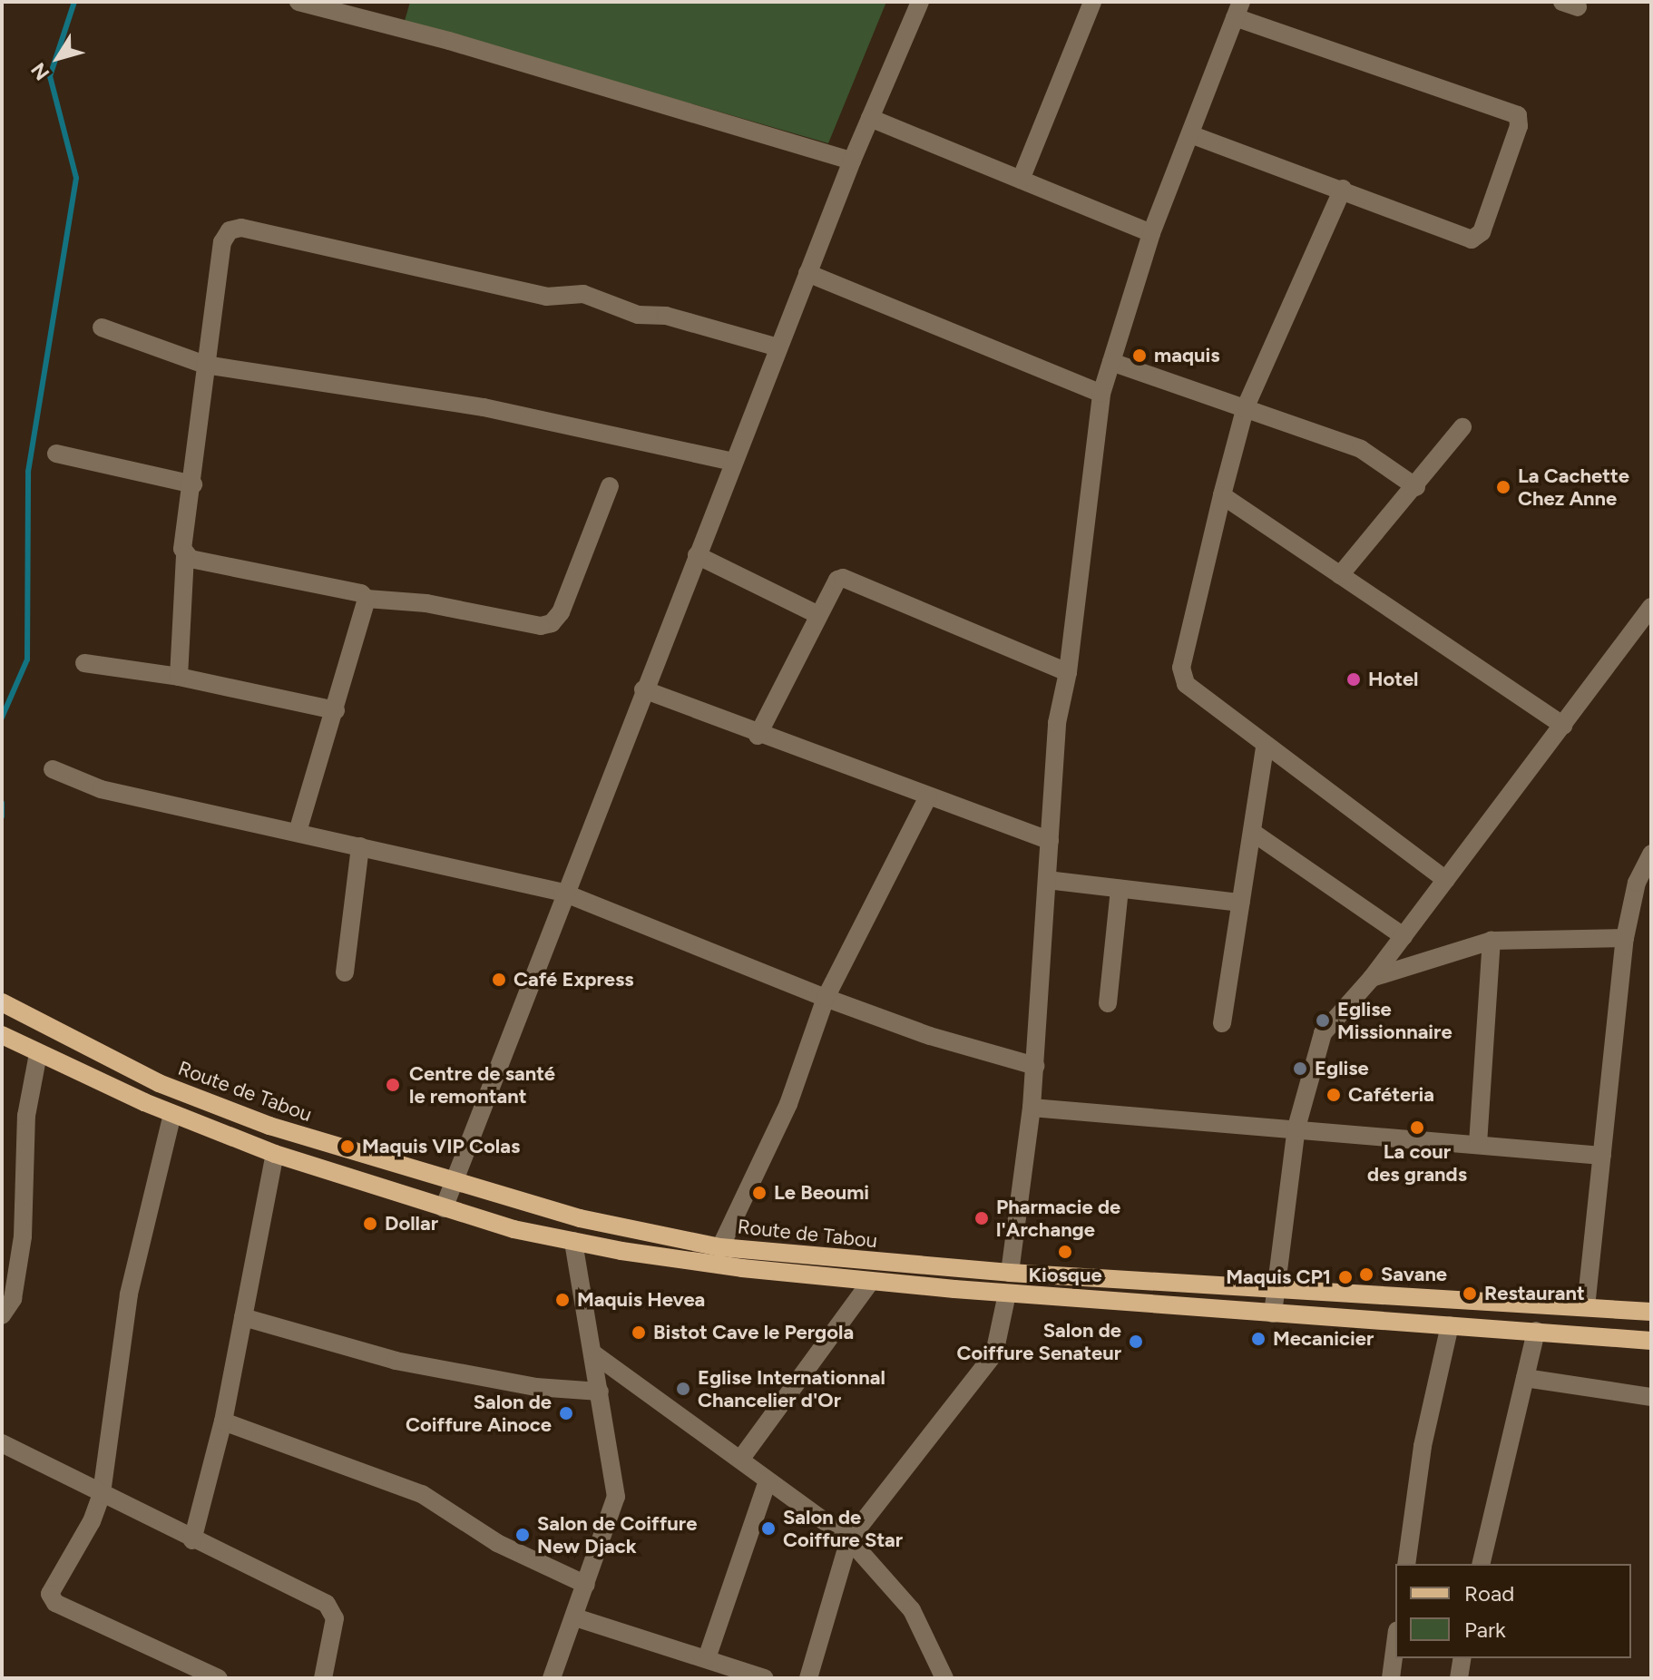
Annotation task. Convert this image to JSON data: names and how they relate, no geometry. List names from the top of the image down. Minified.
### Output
{"streets":{"main road":["Route de Tabou"]},"places":["maquis","La Cachette Chez Anne","Hotel","Café Express","Eglise Missionnaire","Eglise","Centre de santé le remontant","Caféteria","La cour des grands","Maquis VIP Colas","Le Beoumi","Pharmacie de l'Archange","Dollar","Kiosque","Savane","Maquis CP1","Restaurant","Maquis Hevea","Bistot Cave le Pergola","Mecanicier","Salon de Coiffure Senateur","Eglise Internationnal Chancelier d'Or","Salon de Coiffure Ainoce","Salon de Coiffure Star","Salon de Coiffure New Djack"],"legend":["Road","Park"],"north":"bottom left"}
